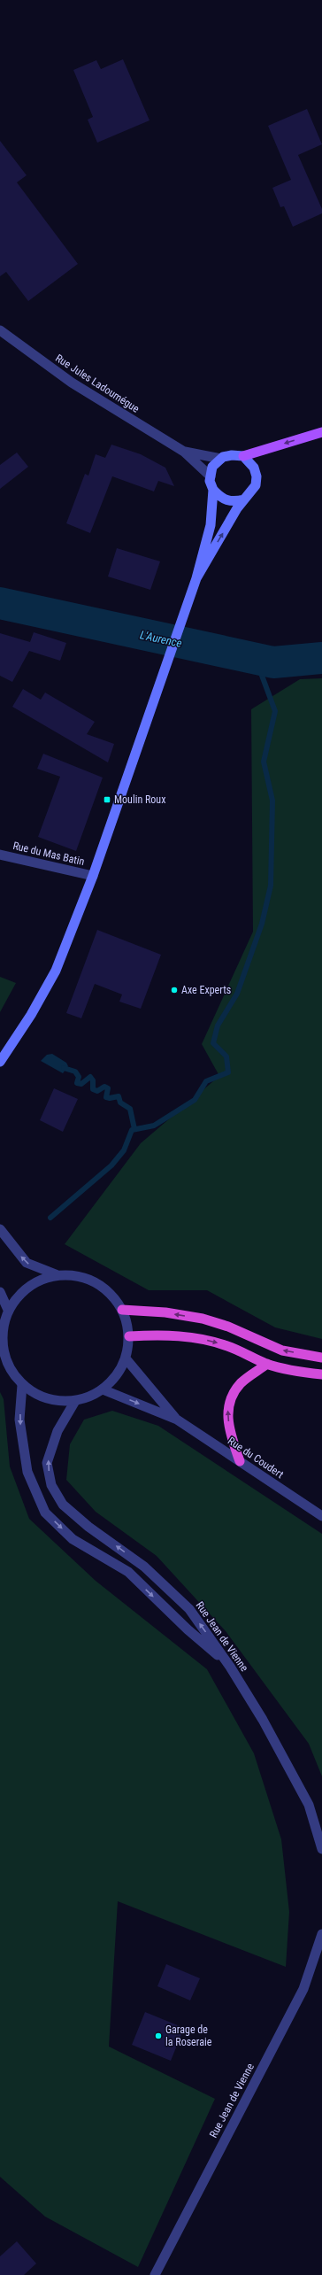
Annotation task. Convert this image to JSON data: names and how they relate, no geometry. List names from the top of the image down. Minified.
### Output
{"streets":{"street":["Rue Jules Ladoumégue","Rue du Mas Batin","Rue du Coudert","Rue Jean de Vienne"]},"water":["L'Aurence"],"places":{"transit":["Moulin Roux"],"other":["Axe Experts","Garage de la Roseraie"]}}
